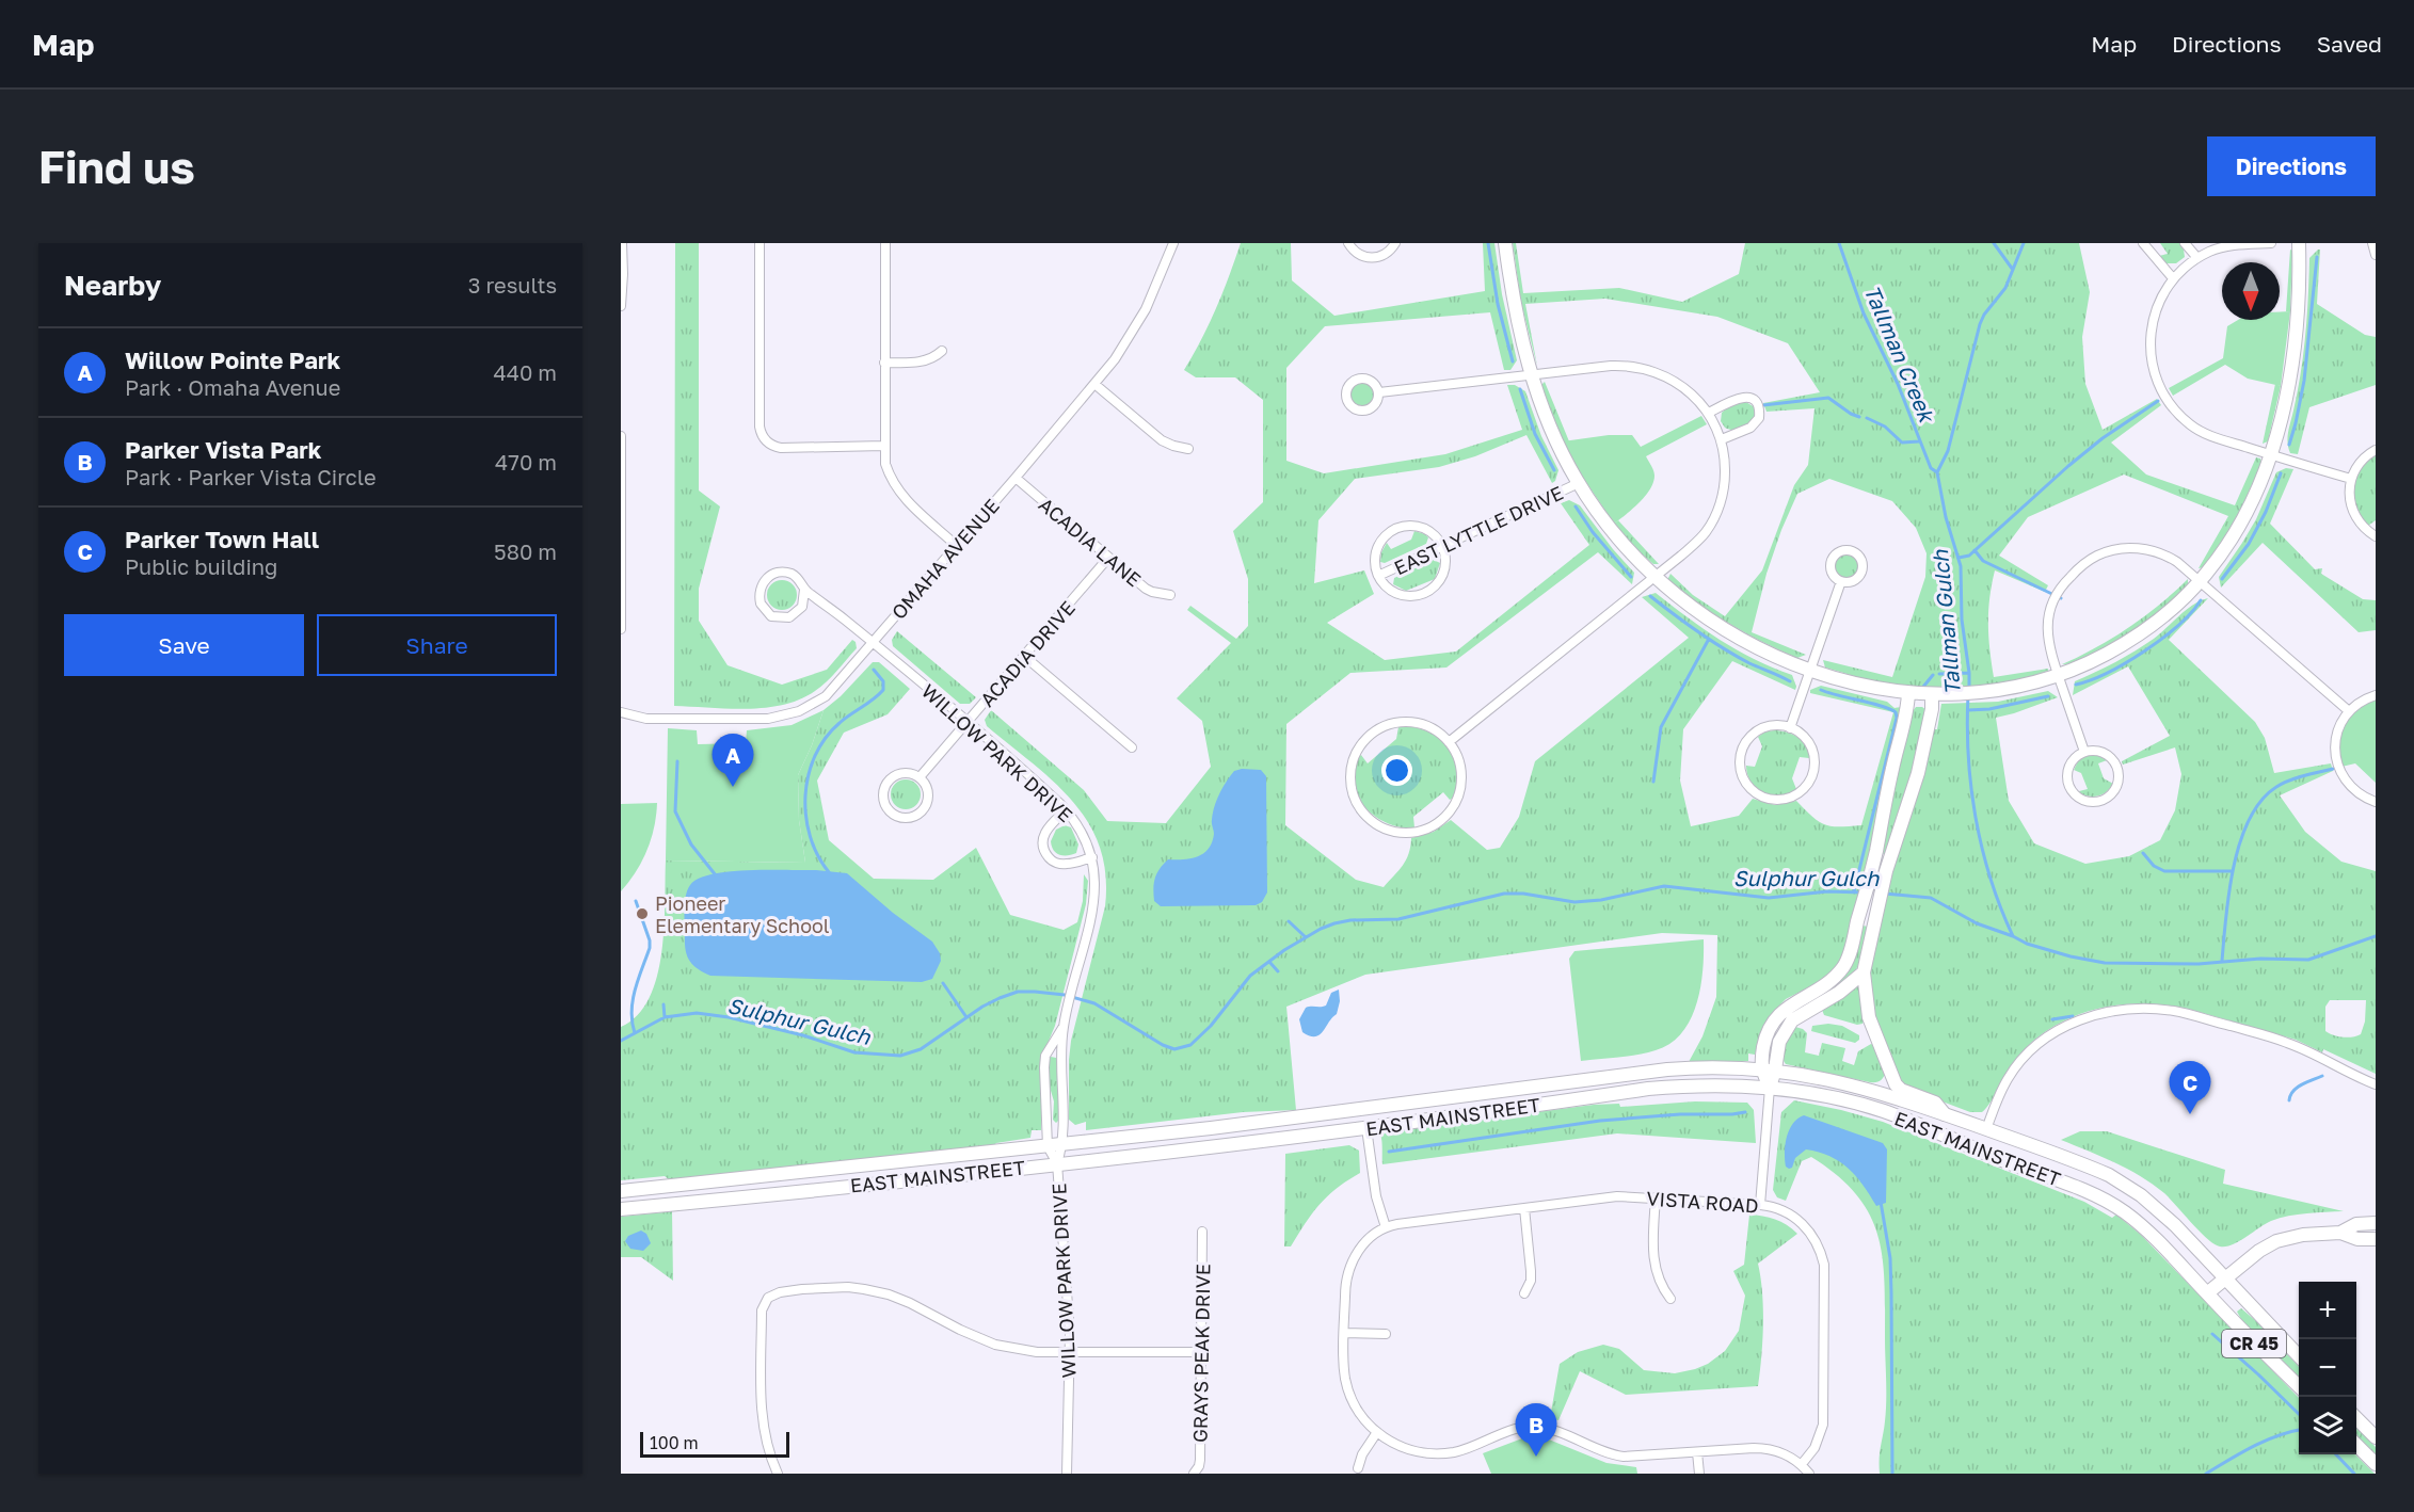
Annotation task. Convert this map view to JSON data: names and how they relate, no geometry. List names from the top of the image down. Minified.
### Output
{"streets":{"main road":["EAST MAINSTREET","CR 45"],"street":["EAST LYTTLE DRIVE","ACADIA LANE","OMAHA AVENUE","ACADIA DRIVE","WILLOW PARK DRIVE","VISTA ROAD","GRAYS PEAK DRIVE"]},"crossings":[["ACADIA LANE","OMAHA AVENUE"],["ACADIA LANE","ACADIA DRIVE"],["OMAHA AVENUE","WILLOW PARK DRIVE"],["ACADIA DRIVE","WILLOW PARK DRIVE"],["WILLOW PARK DRIVE","EAST MAINSTREET"],["EAST MAINSTREET","CR 45"]],"water":["Tallman Creek","Tallman Gulch","Sulphur Gulch"],"places":["Pioneer Elementary School"],"scale_bar":"100 m","north":"bottom","page":{"header":"Map","nav":["Map","Directions","Saved"],"buttons":["Directions",["Save","Share"]],"title":"Find us","heading":["Nearby","3 results"],"list":[{"mark":"A","name":"Willow Pointe Park","note":"Park · Omaha Avenue","value":"440 m"},{"mark":"B","name":"Parker Vista Park","note":"Park · Parker Vista Circle","value":"470 m"},{"mark":"C","name":"Parker Town Hall","note":"Public building","value":"580 m"}],"pins":["A","C","B"],"map_buttons":["+","−"],"scale":"100 m"}}
